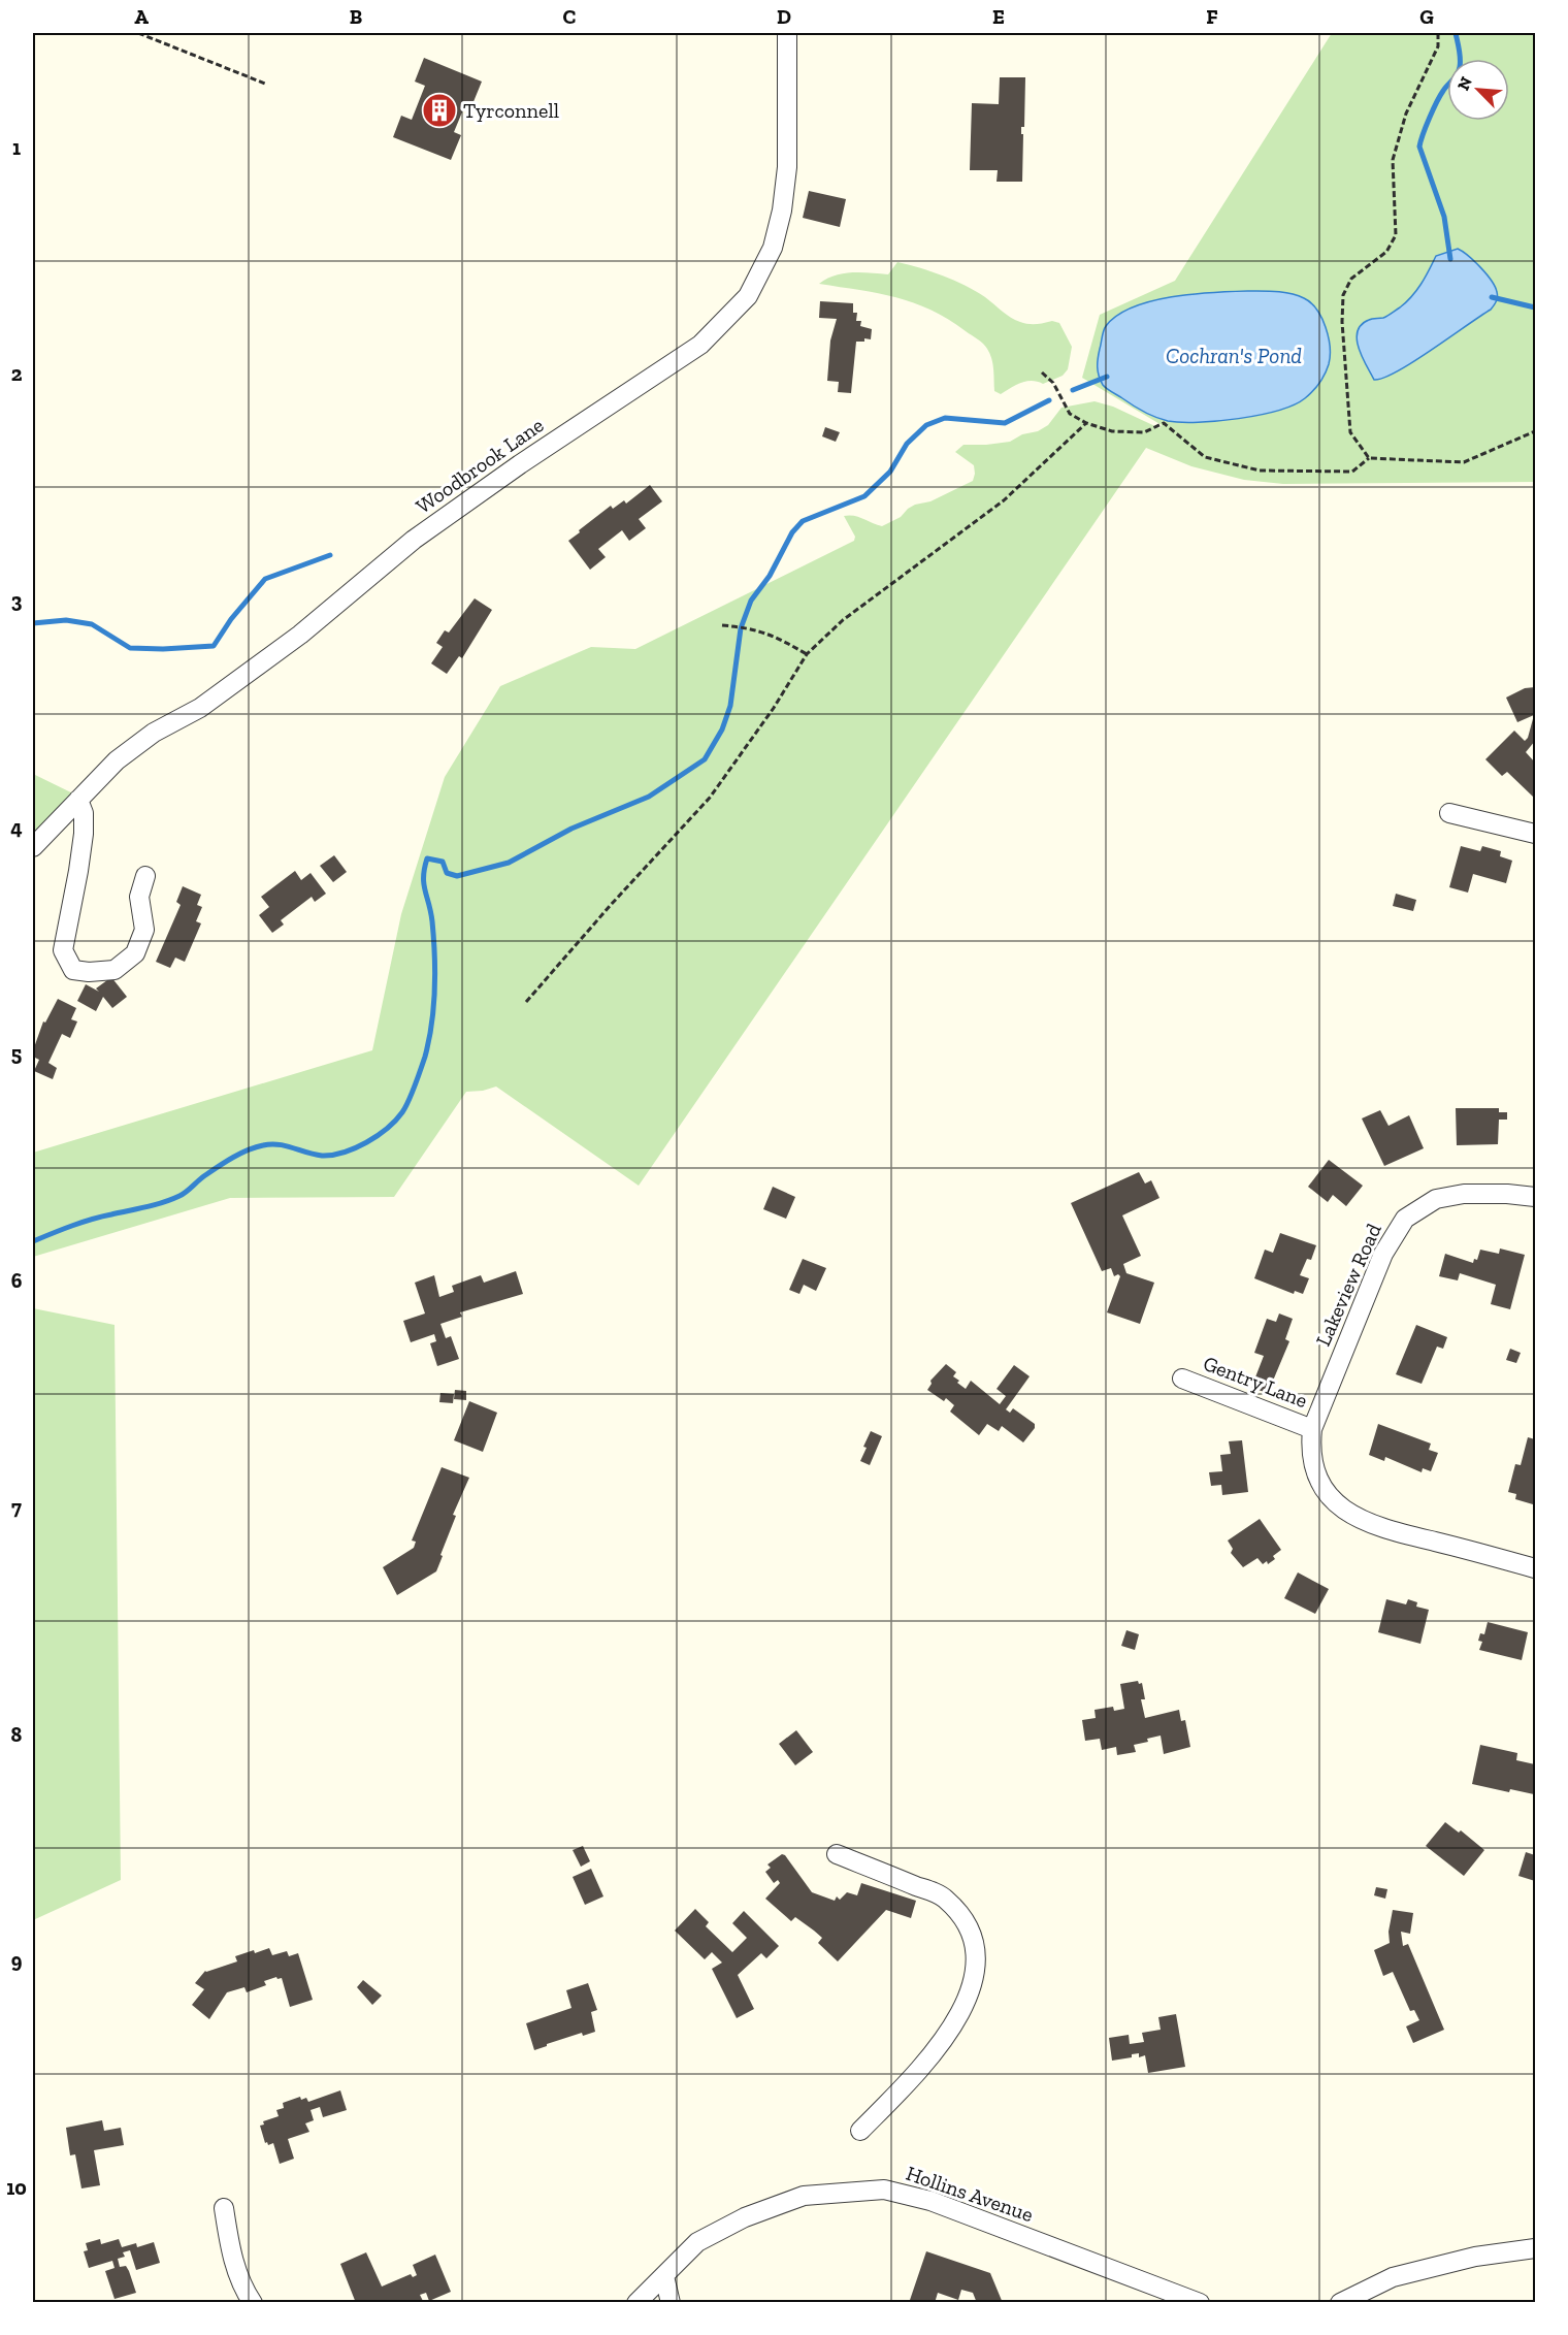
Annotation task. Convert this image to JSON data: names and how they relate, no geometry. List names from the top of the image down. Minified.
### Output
{"streets":{"street":["Woodbrook Lane","Lakeview Road","Gentry Lane","Hollins Avenue"]},"crossings":[["Lakeview Road","Gentry Lane"]],"water":["Cochran's Pond"],"places":{"building":["Tyrconnell"]},"north":"top left","grid":{"columns":["A","B","C","D","E","F","G"],"rows":["1","2","3","4","5","6","7","8","9","10"]}}
